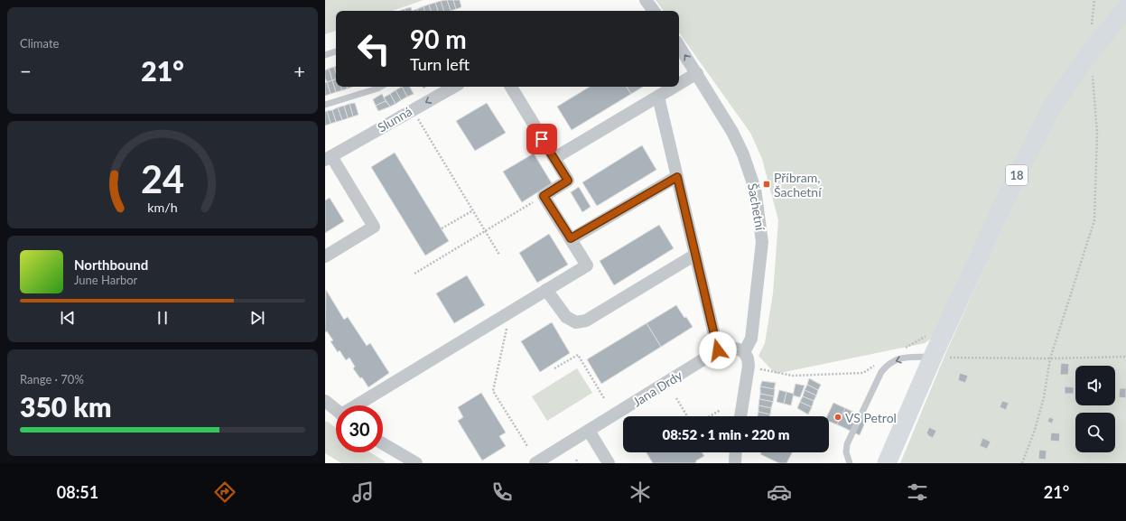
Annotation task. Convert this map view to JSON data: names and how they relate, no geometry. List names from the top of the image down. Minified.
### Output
{"streets":{"main road":["18"],"street":["Slunná","Šachetní","Jana Drdy"]},"crossings":[["Šachetní","Jana Drdy"]],"one_way":["Slunná"],"places":{"transit":["Příbram, Šachetní"],"other":["VS Petrol"]},"page":{"tile":["Climate",["Range · 70%","350 km"]],"turn":["90 m","Turn left"],"heat":["−","21°","+"],"song":["Northbound","June Harbor"],"limit":"30","trip":"08:52 · 1 min · 220 m","tabs":["08:51","21°"],"gauge":["24","km/h"]}}
